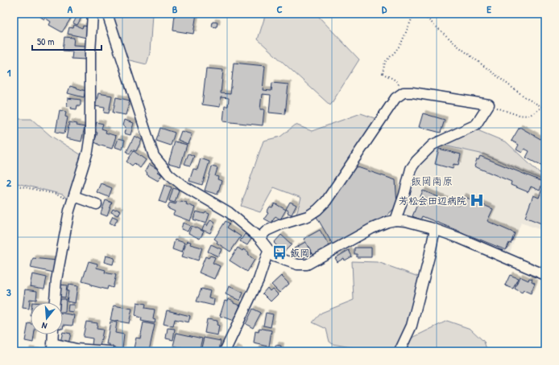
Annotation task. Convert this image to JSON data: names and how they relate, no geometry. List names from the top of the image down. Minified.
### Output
{"districts":["飯岡南原"],"places":{"hospital":["芳松会田辺病院"],"bus stop":["飯岡"]},"scale_bar":"50 m","north":"bottom","grid":{"columns":["A","B","C","D","E"],"rows":["1","2","3"]}}
